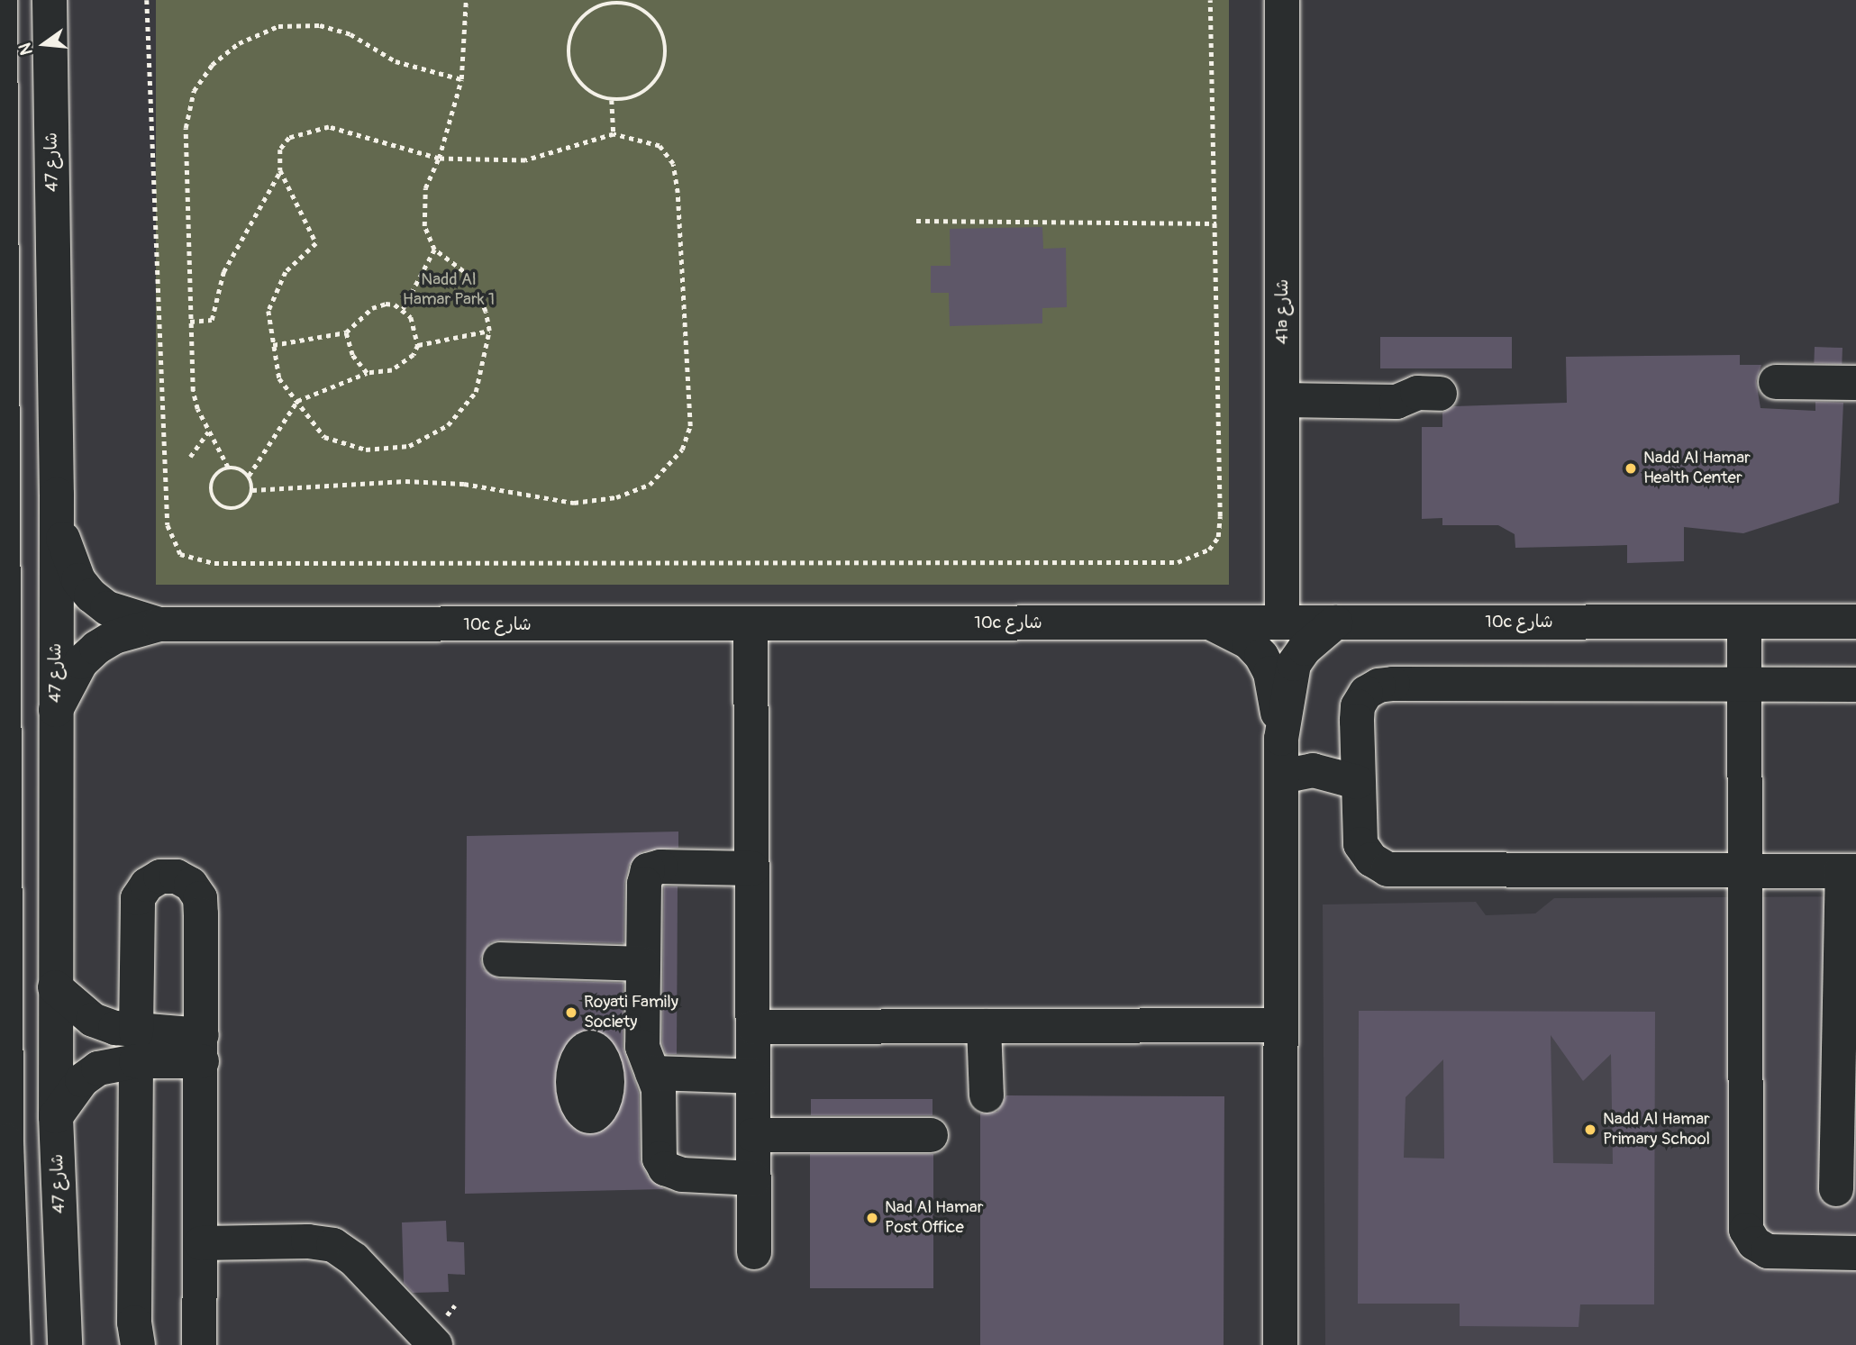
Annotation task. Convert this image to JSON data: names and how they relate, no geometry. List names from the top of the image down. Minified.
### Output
{"streets":{"street":["شارع 47","41a شارع","10c شارع"]},"crossings":[["شارع 47","10c شارع"],["41a شارع","10c شارع"]],"parks":["Nadd Al Hamar Park 1"],"places":["Nadd Al Hamar Health Center","Royati Family Society","Nadd Al Hamar Primary School","Nad Al Hamar Post Office"],"north":"left"}
